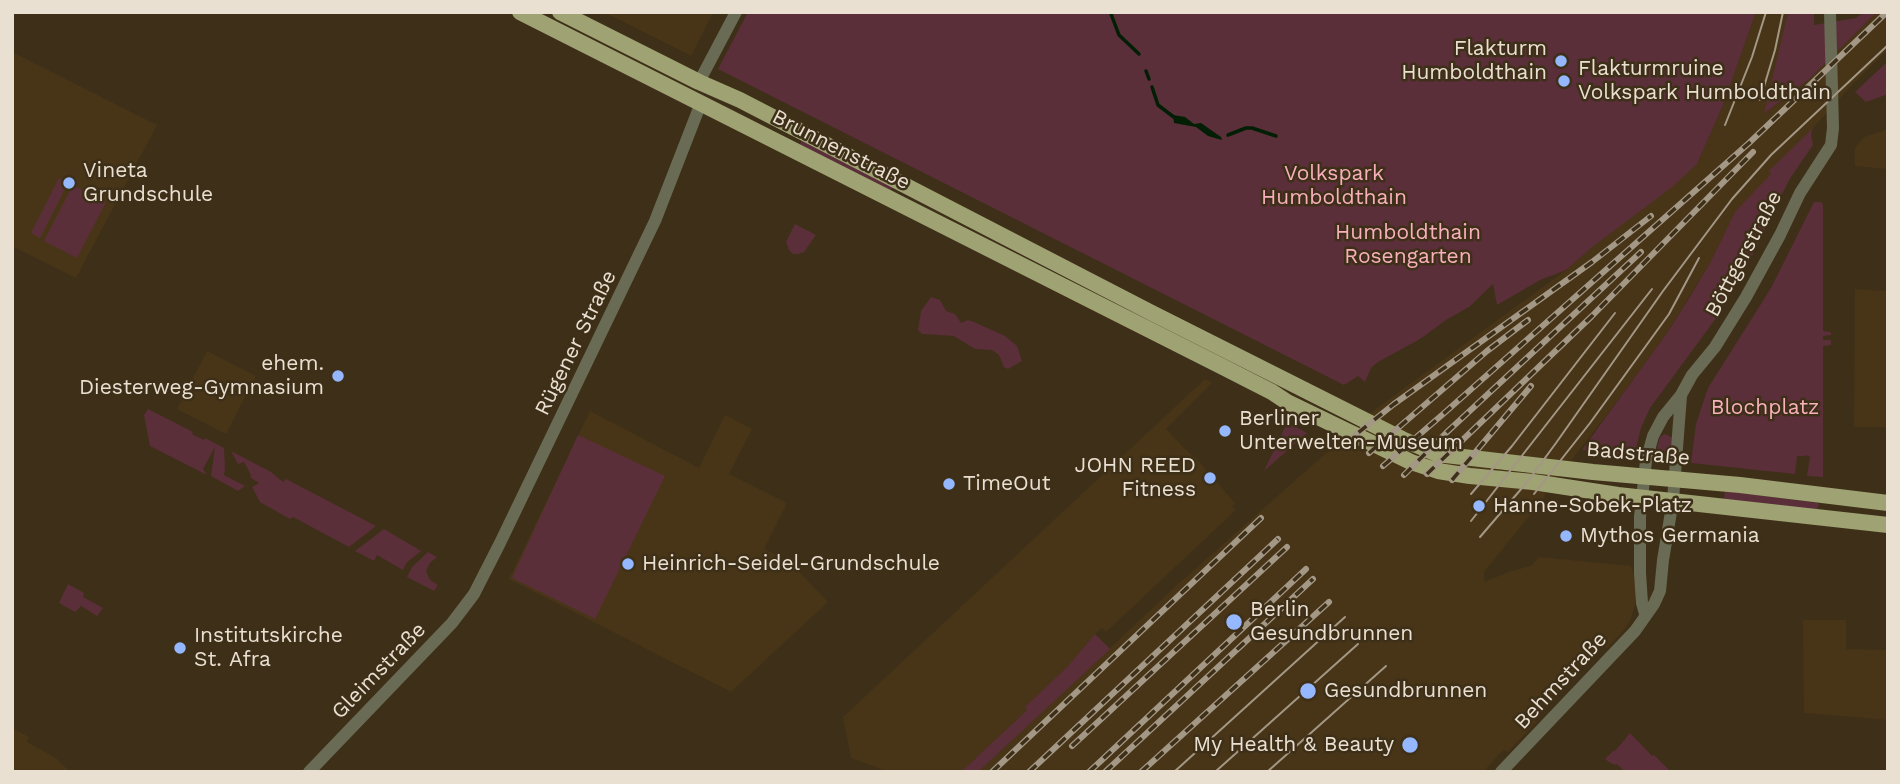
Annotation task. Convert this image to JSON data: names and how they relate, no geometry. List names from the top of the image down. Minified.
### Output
{"streets":{"main road":["Brunnenstraße","Badstraße"],"street":["Böttgerstraße","Rügener Straße","Gleimstraße","Behmstraße"]},"crossings":[["Brunnenstraße","Rügener Straße"],["Brunnenstraße","Badstraße"],["Böttgerstraße","Badstraße"],["Rügener Straße","Gleimstraße"],["Badstraße","Behmstraße"]],"parks":["Volkspark Humboldthain","Humboldthain Rosengarten","Blochplatz"],"places":["Flakturm Humboldthain","Flakturmruine Volkspark Humboldthain","Vineta Grundschule","ehem. Diesterweg-Gymnasium","Berliner Unterwelten-Museum","JOHN REED Fitness","TimeOut","Hanne-Sobek-Platz","Mythos Germania","Heinrich-Seidel-Grundschule","Berlin Gesundbrunnen","Institutskirche St. Afra","Gesundbrunnen","My Health & Beauty"]}
